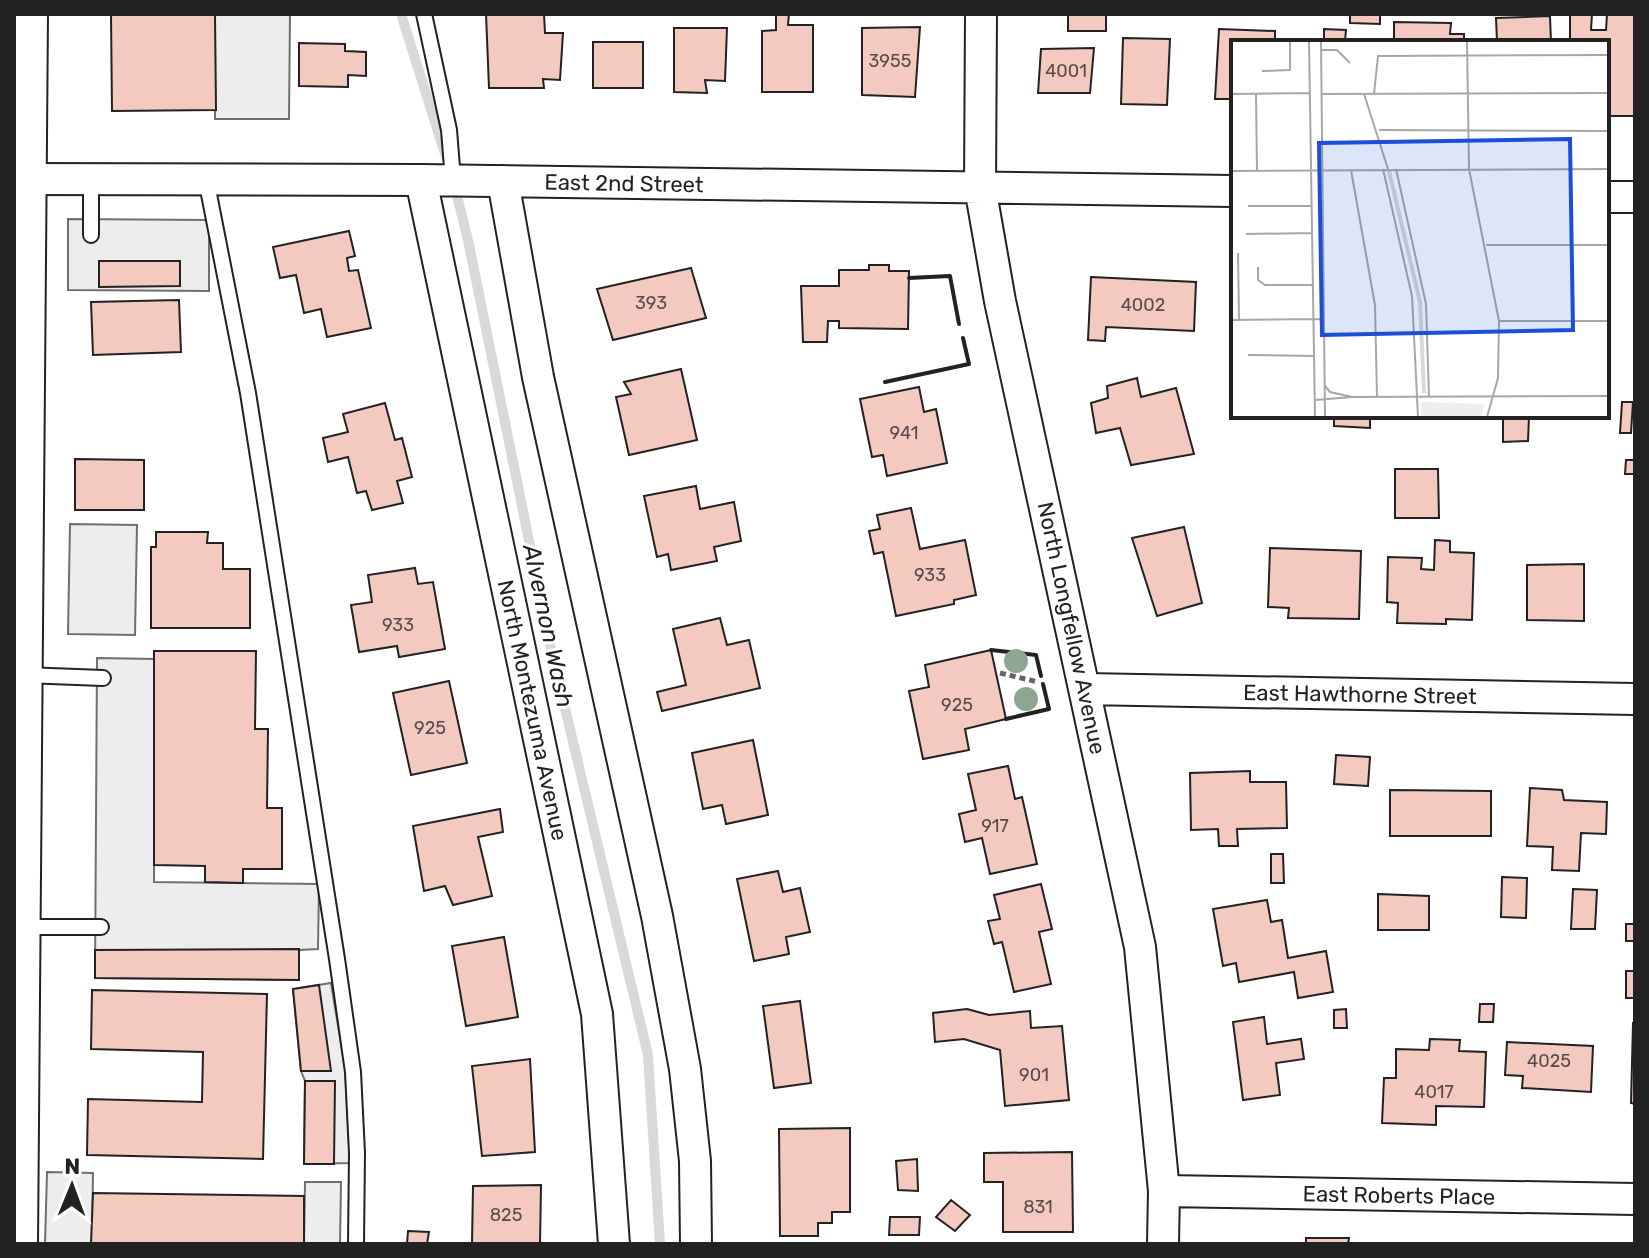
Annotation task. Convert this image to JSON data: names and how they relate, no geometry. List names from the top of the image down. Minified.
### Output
{"streets":{"street":["East 2nd Street","North Longfellow Avenue","East Hawthorne Street","North Montezuma Avenue","East Roberts Place"]},"crossings":[["East 2nd Street","North Longfellow Avenue"],["East 2nd Street","North Montezuma Avenue"],["North Longfellow Avenue","East Hawthorne Street"],["North Longfellow Avenue","East Roberts Place"]],"water":["Alvernon Wash"],"house_numbers":["3955","4001","393","4002","941","933","933","925","925","917","4025","901","4017","831","825"],"north":"top"}
